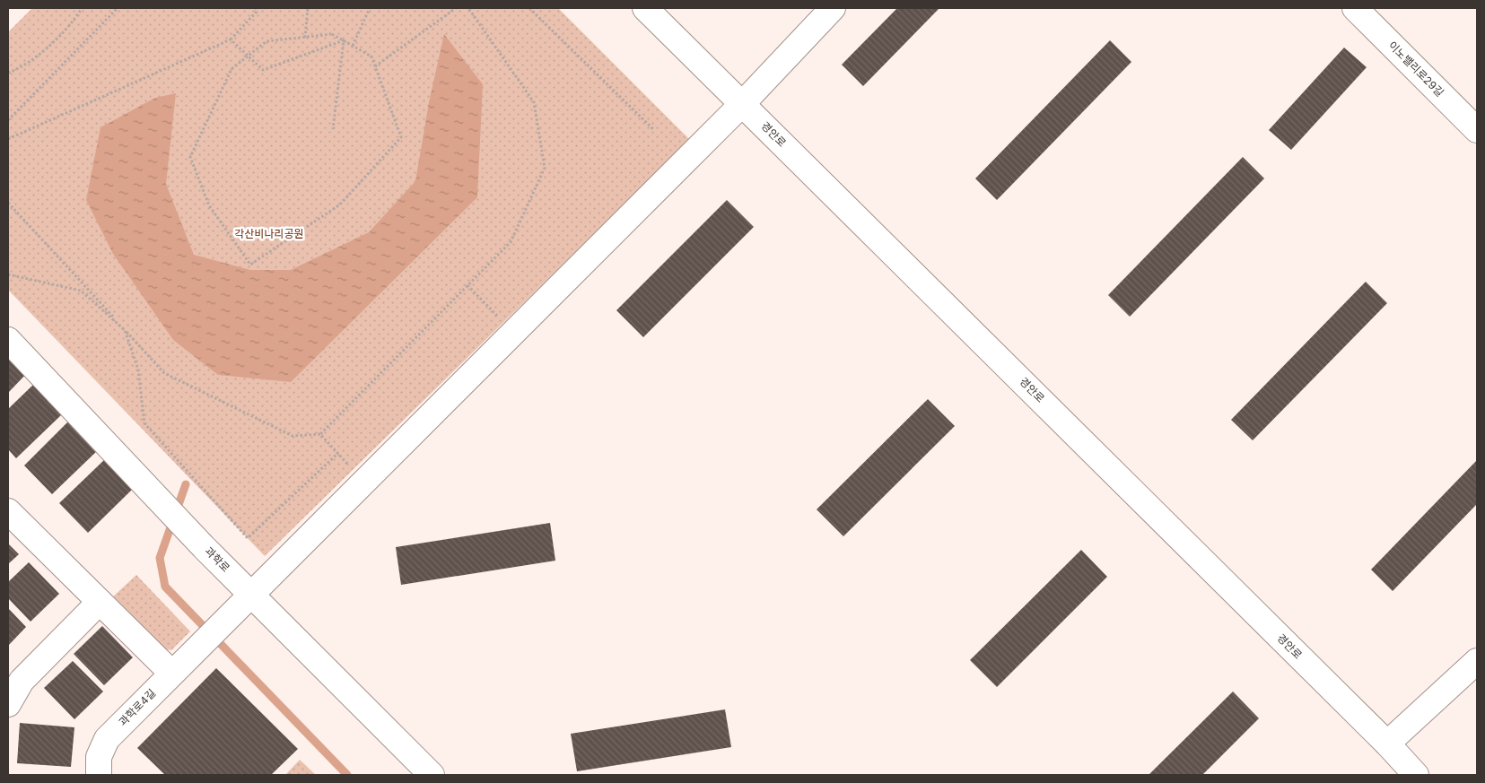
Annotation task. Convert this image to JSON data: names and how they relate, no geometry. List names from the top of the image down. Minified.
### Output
{"streets":{"street":["이노밸리로29길","경안로","과학로","과학로4길"]},"crossings":[["과학로","과학로4길"]],"parks":["각산비나리공원"]}
